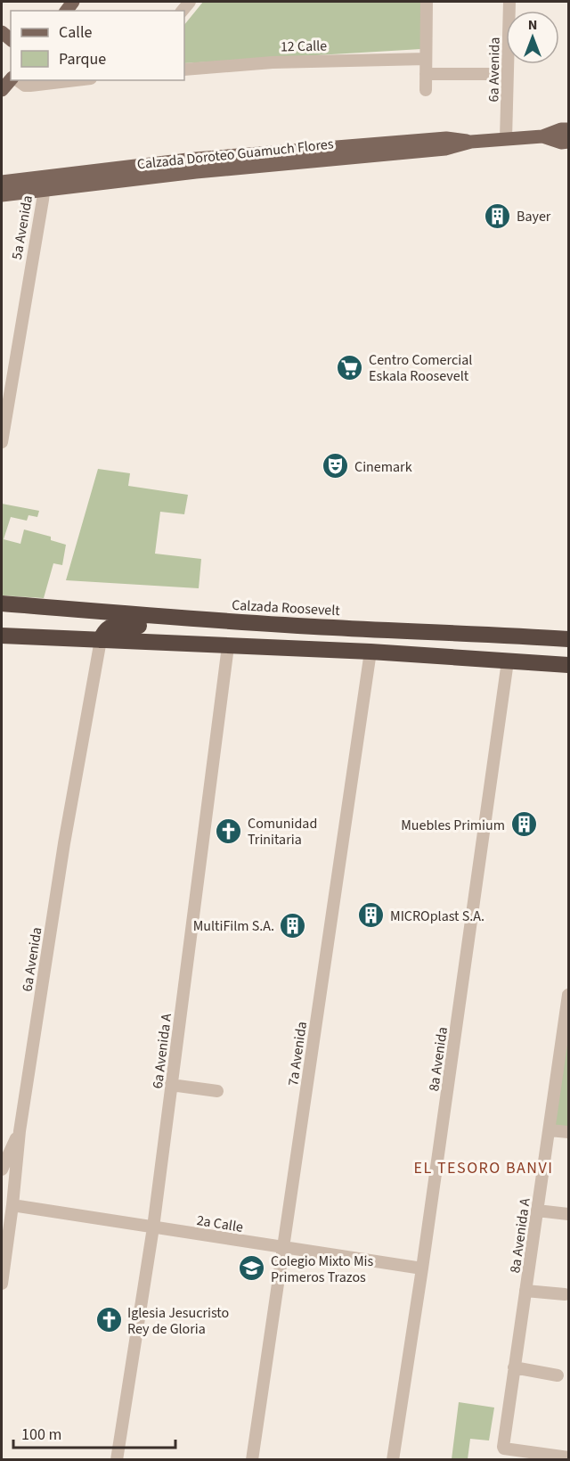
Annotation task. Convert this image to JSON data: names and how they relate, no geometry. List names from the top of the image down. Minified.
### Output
{"streets":{"highway":["Calzada Roosevelt"],"main road":["Calzada Doroteo Guamuch Flores"],"street":["12 Calle","6a Avenida","5a Avenida","6a Avenida A","7a Avenida","8a Avenida","2a Calle","8a Avenida A"]},"crossings":[["6a Avenida","Calzada Doroteo Guamuch Flores"],["6a Avenida","2a Calle"],["Calzada Doroteo Guamuch Flores","5a Avenida"],["6a Avenida A","2a Calle"],["7a Avenida","2a Calle"],["8a Avenida","2a Calle"]],"districts":["EL TESORO BANVI"],"places":{"building":["Bayer","Muebles Primium","MICROplast S.A.","MultiFilm S.A."],"supermarket":["Centro Comercial Eskala Roosevelt"],"theatre":["Cinemark"],"church":["Comunidad Trinitaria","Iglesia Jesucristo Rey de Gloria"],"school or university":["Colegio Mixto Mis Primeros Trazos"]},"legend":["Calle","Parque"],"scale_bar":"100 m","north":"top"}
